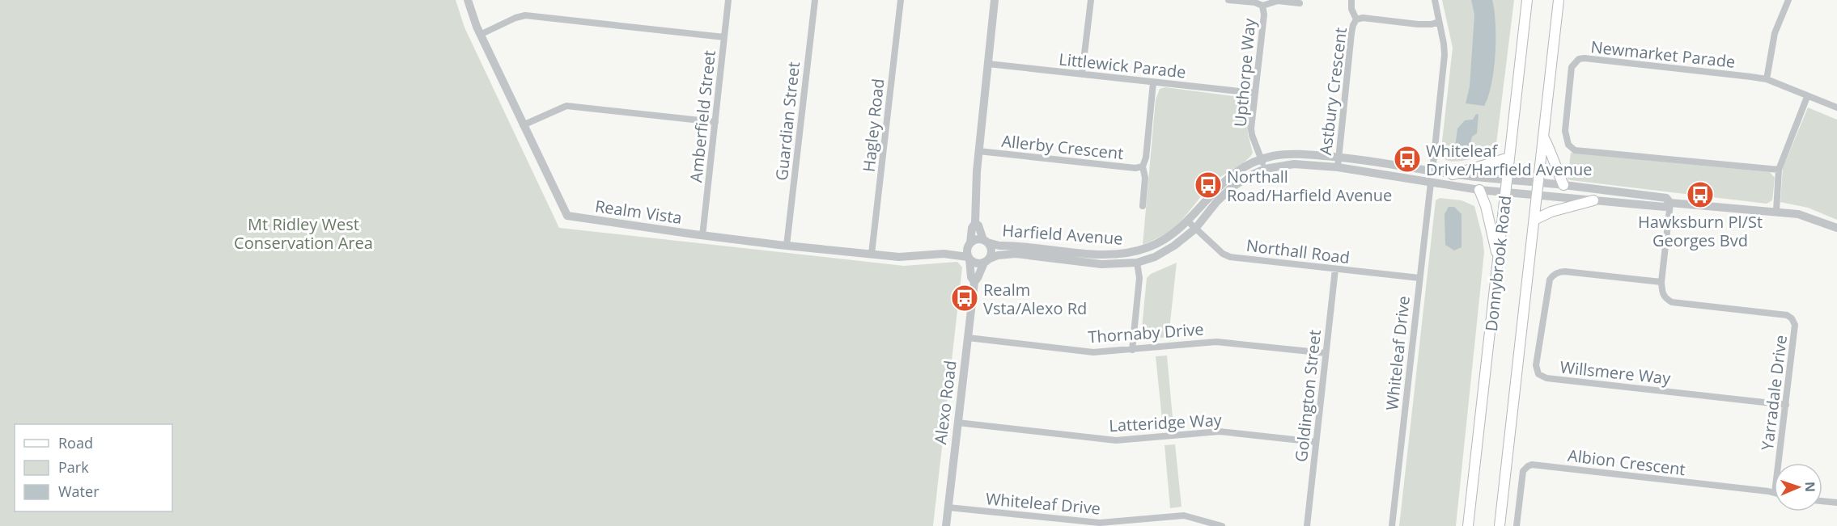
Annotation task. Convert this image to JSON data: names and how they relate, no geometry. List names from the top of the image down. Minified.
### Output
{"streets":{"main road":["Donnybrook Road"],"street":["Newmarket Parade","Littlewick Parade","Upthorpe Way","Astbury Crescent","Amberfield Street","Guardian Street","Hagley Road","Allerby Crescent","Realm Vista","Harfield Avenue","Northall Road","Thornaby Drive","Whiteleaf Drive","Willsmere Way","Yarradale Drive","Goldington Street","Alexo Road","Latteridge Way","Albion Crescent"]},"crossings":[["Littlewick Parade","Upthorpe Way"],["Littlewick Parade","Allerby Crescent"],["Upthorpe Way","Harfield Avenue"],["Astbury Crescent","Harfield Avenue"],["Amberfield Street","Realm Vista"],["Guardian Street","Realm Vista"],["Hagley Road","Realm Vista"],["Realm Vista","Harfield Avenue"],["Realm Vista","Alexo Road"],["Harfield Avenue","Northall Road"],["Harfield Avenue","Donnybrook Road"],["Harfield Avenue","Whiteleaf Drive"],["Harfield Avenue","Alexo Road"],["Northall Road","Whiteleaf Drive"],["Northall Road","Goldington Street"],["Thornaby Drive","Goldington Street"],["Thornaby Drive","Alexo Road"],["Whiteleaf Drive","Alexo Road"],["Willsmere Way","Yarradale Drive"],["Goldington Street","Latteridge Way"],["Alexo Road","Latteridge Way"]],"parks":["Mt Ridley West Conservation Area"],"places":{"bus stop":["Whiteleaf Drive/Harfield Avenue","Northall Road/Harfield Avenue","Hawksburn Pl/St Georges Bvd","Realm Vsta/Alexo Rd"]},"legend":["Road","Park","Water"],"north":"right"}
